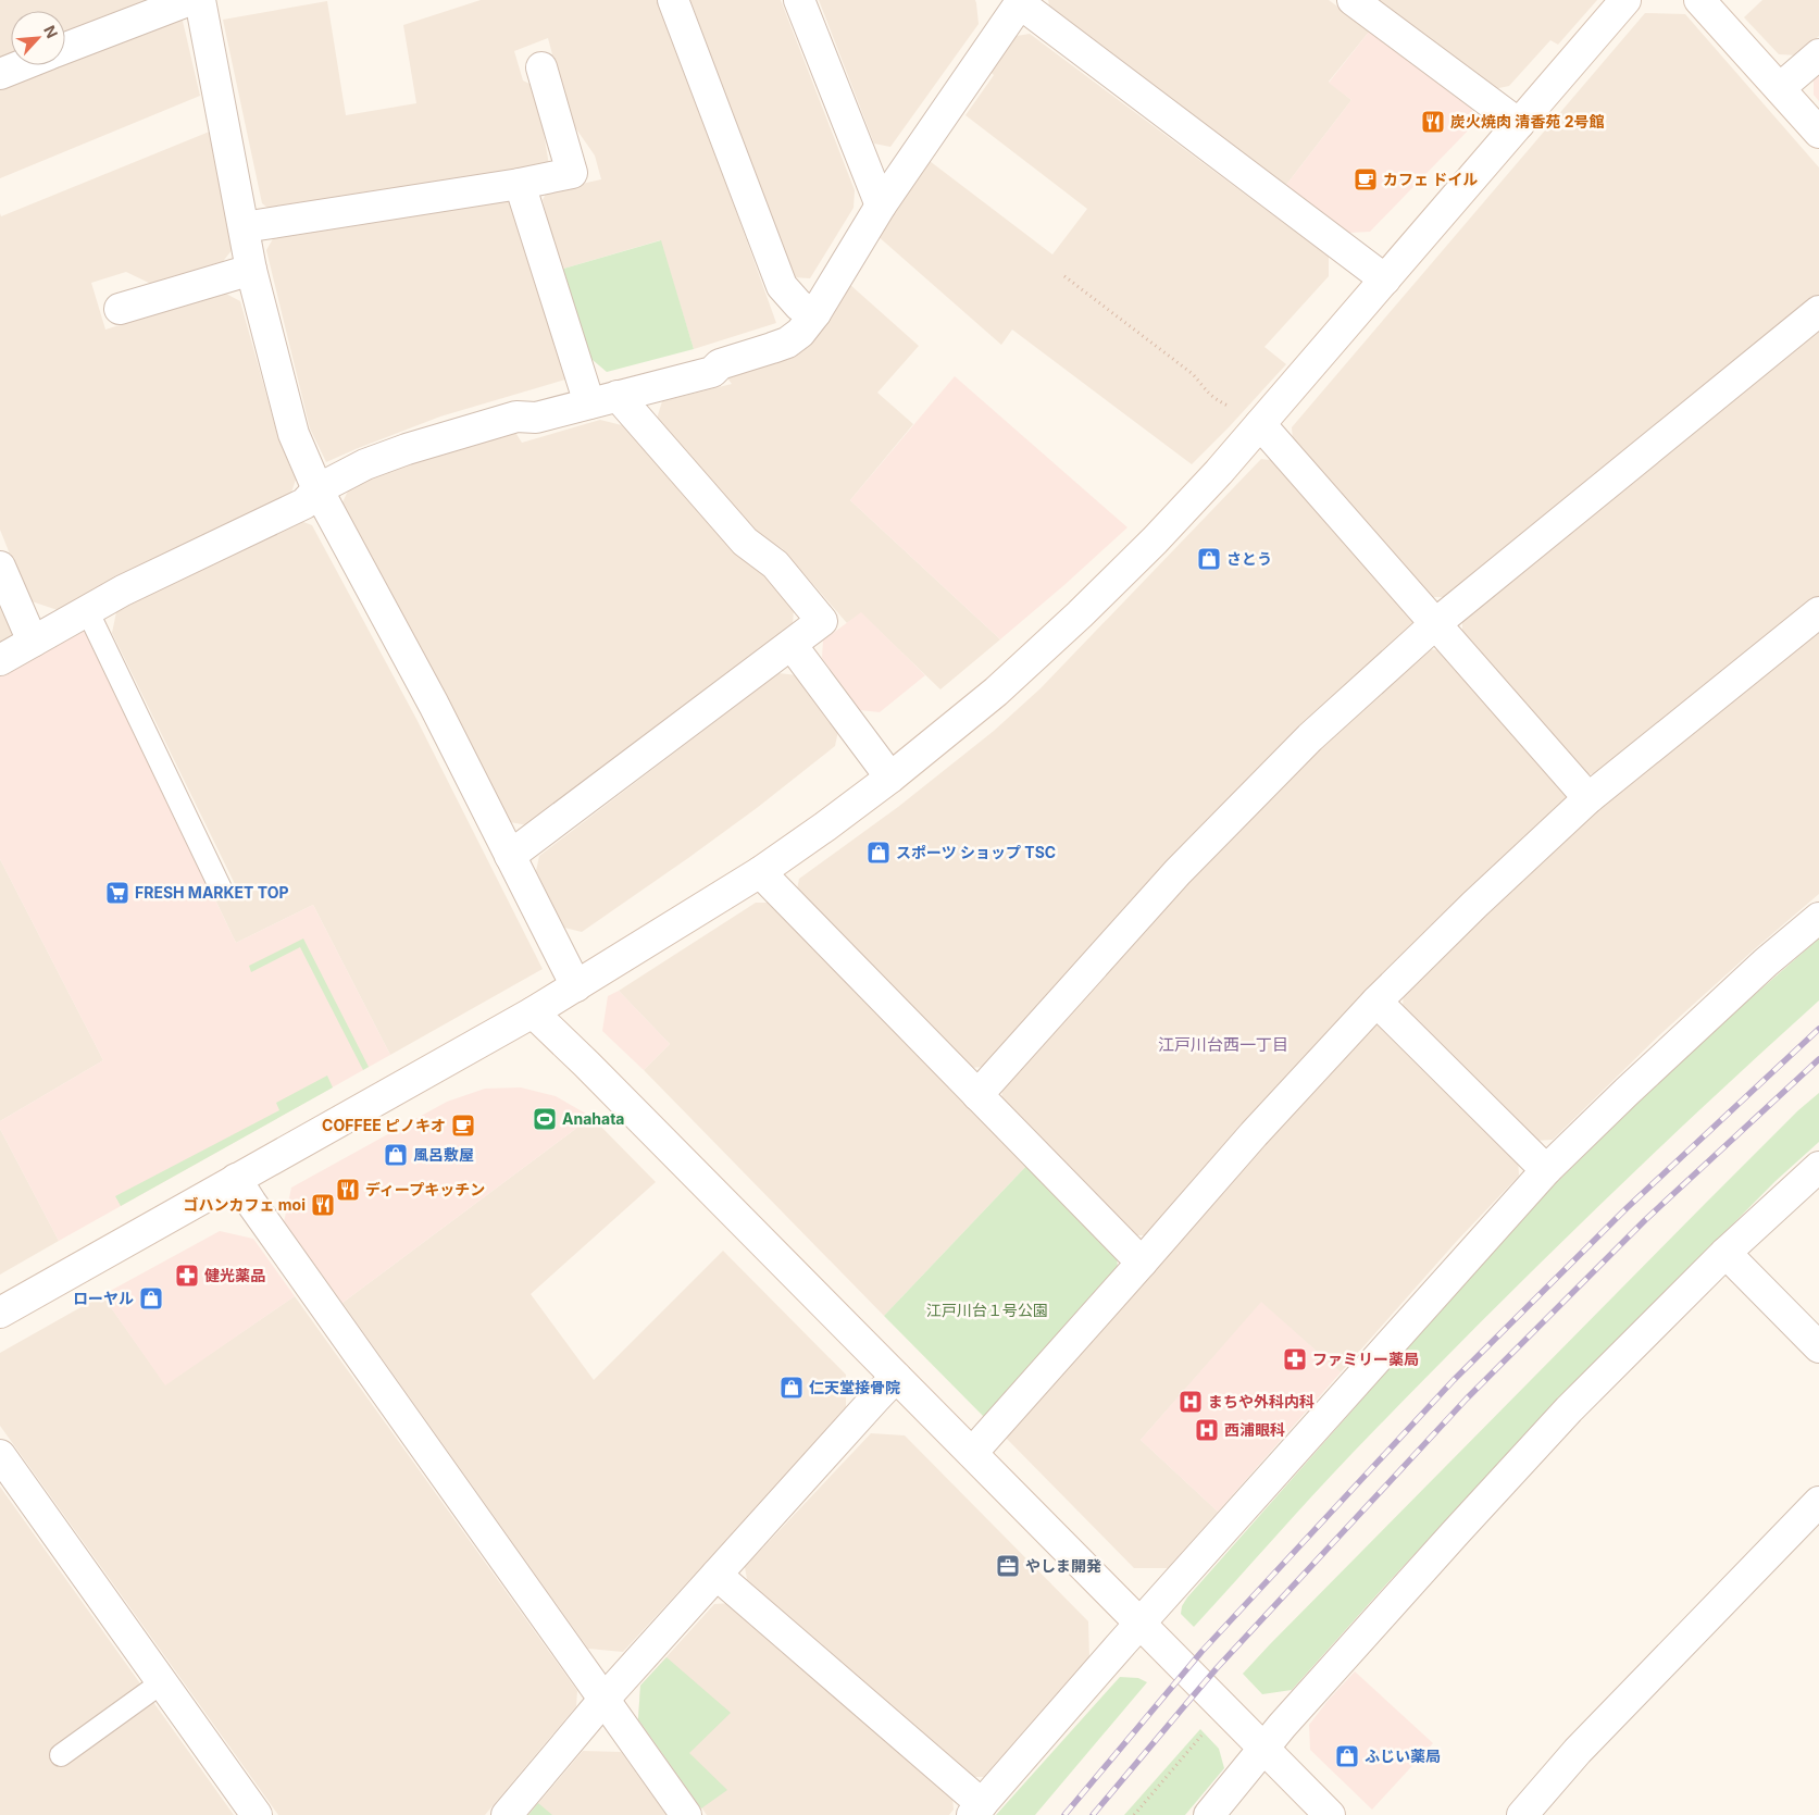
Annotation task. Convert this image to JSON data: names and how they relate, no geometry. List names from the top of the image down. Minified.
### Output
{"districts":["江戸川台西一丁目"],"parks":["江戸川台１号公園"],"places":{"restaurant":["炭火焼肉 清香苑 2号館","ディープキッチン","ゴハンカフェ moi"],"cafe":["カフェ ドイル","COFFEE ピノキオ"],"shop":["さとう","スポーツ ショップ TSC","風呂敷屋","ローヤル","仁天堂接骨院","ふじい薬局"],"supermarket":["FRESH MARKET TOP"],"sports":["Anahata"],"pharmacy":["健光薬品","ファミリー薬局"],"hospital":["まちや外科内科","西浦眼科"],"office":["やしま開発"]},"north":"top right"}
